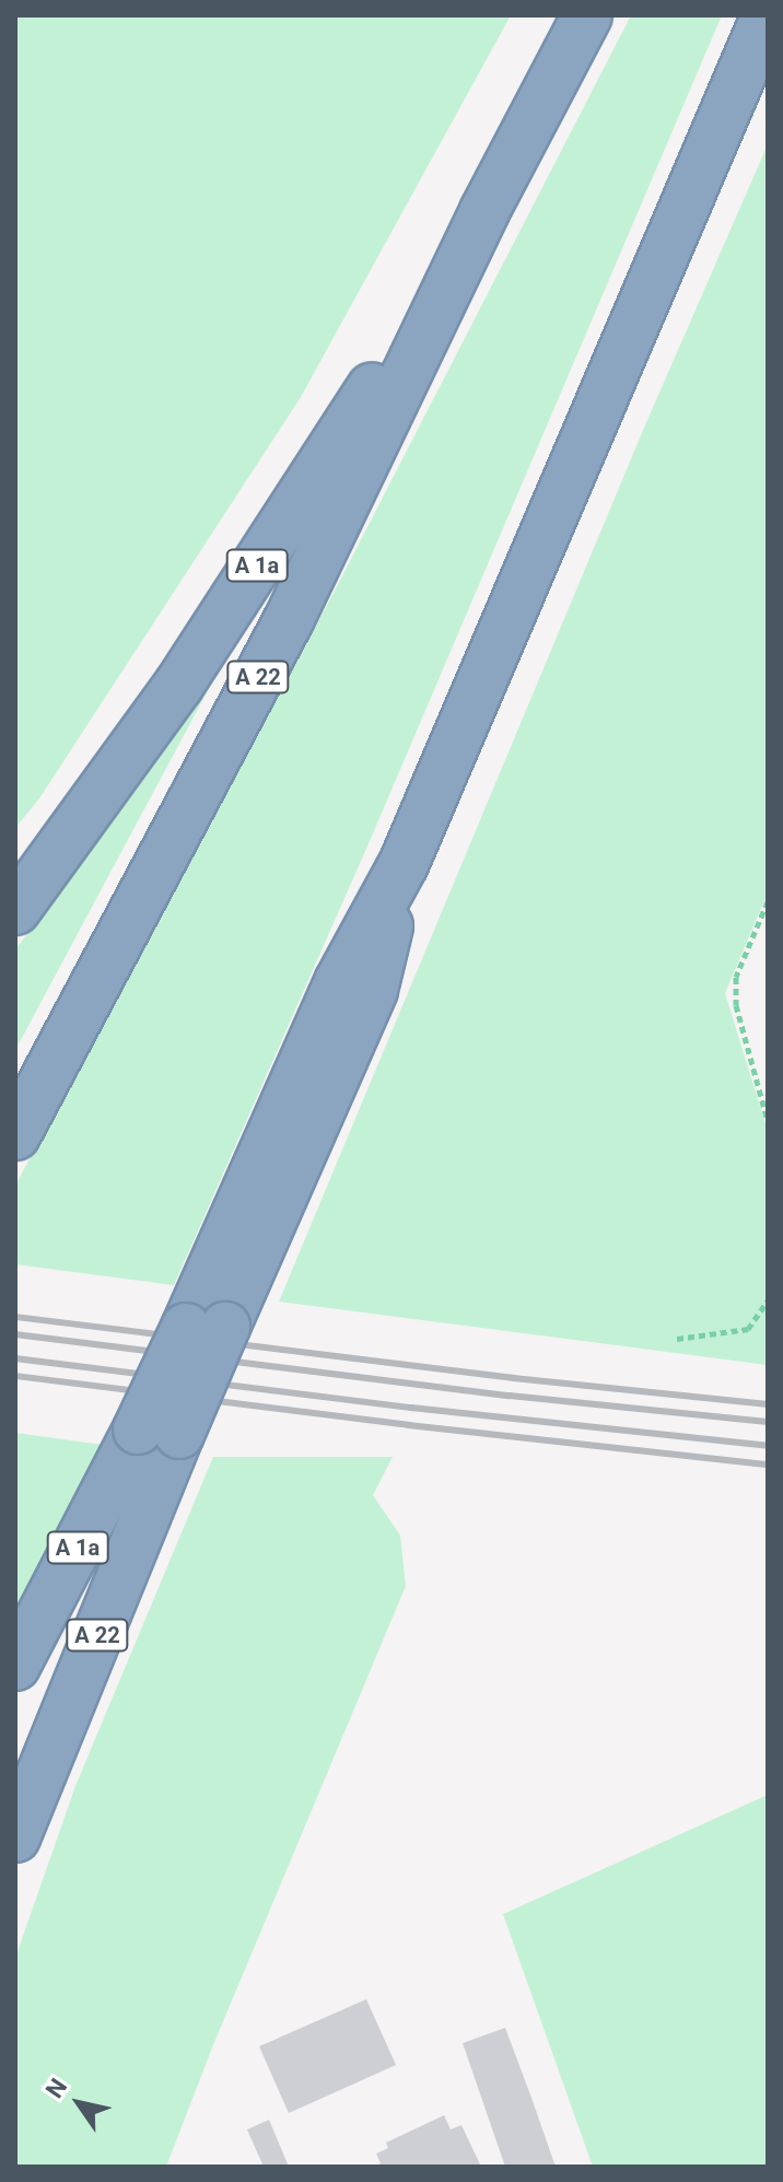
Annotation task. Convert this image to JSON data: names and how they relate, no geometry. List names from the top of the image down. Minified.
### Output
{"streets":{"highway":["A 1a","A 22"]},"crossings":[["A 1a","A 22"]],"north":"top left"}
